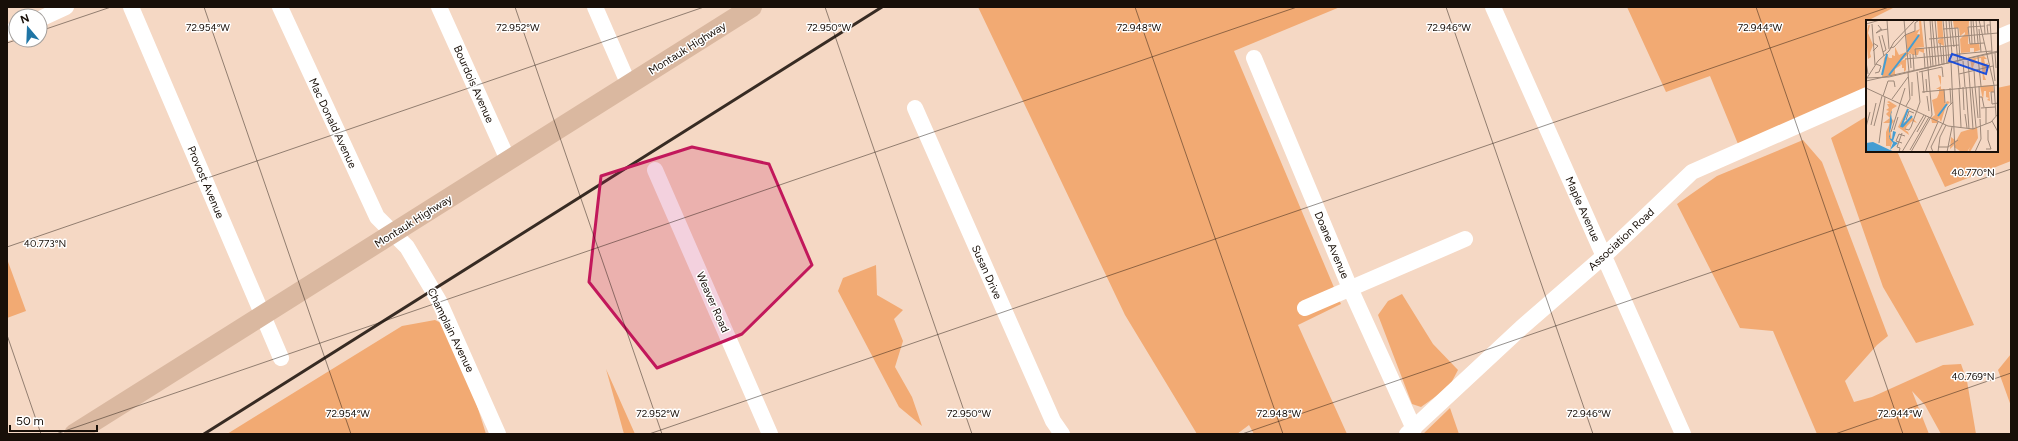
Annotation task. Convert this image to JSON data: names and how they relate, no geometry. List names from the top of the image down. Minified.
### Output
{"streets":{"main road":["Montauk Highway"],"street":["Bourdois Avenue","Mac Donald Avenue","Provost Avenue","Maple Avenue","Association Road","Doane Avenue","Susan Drive","Weaver Road","Champlain Avenue"]},"crossings":[["Montauk Highway","Bourdois Avenue"],["Montauk Highway","Mac Donald Avenue"],["Montauk Highway","Provost Avenue"],["Montauk Highway","Champlain Avenue"],["Mac Donald Avenue","Champlain Avenue"],["Maple Avenue","Association Road"],["Association Road","Doane Avenue"]],"scale_bar":"50 m","north":"top","coordinates":["72.954°W","72.952°W","72.950°W","72.946°W","72.944°W","72.948°W","40.770°N","40.773°N","40.769°N"]}
